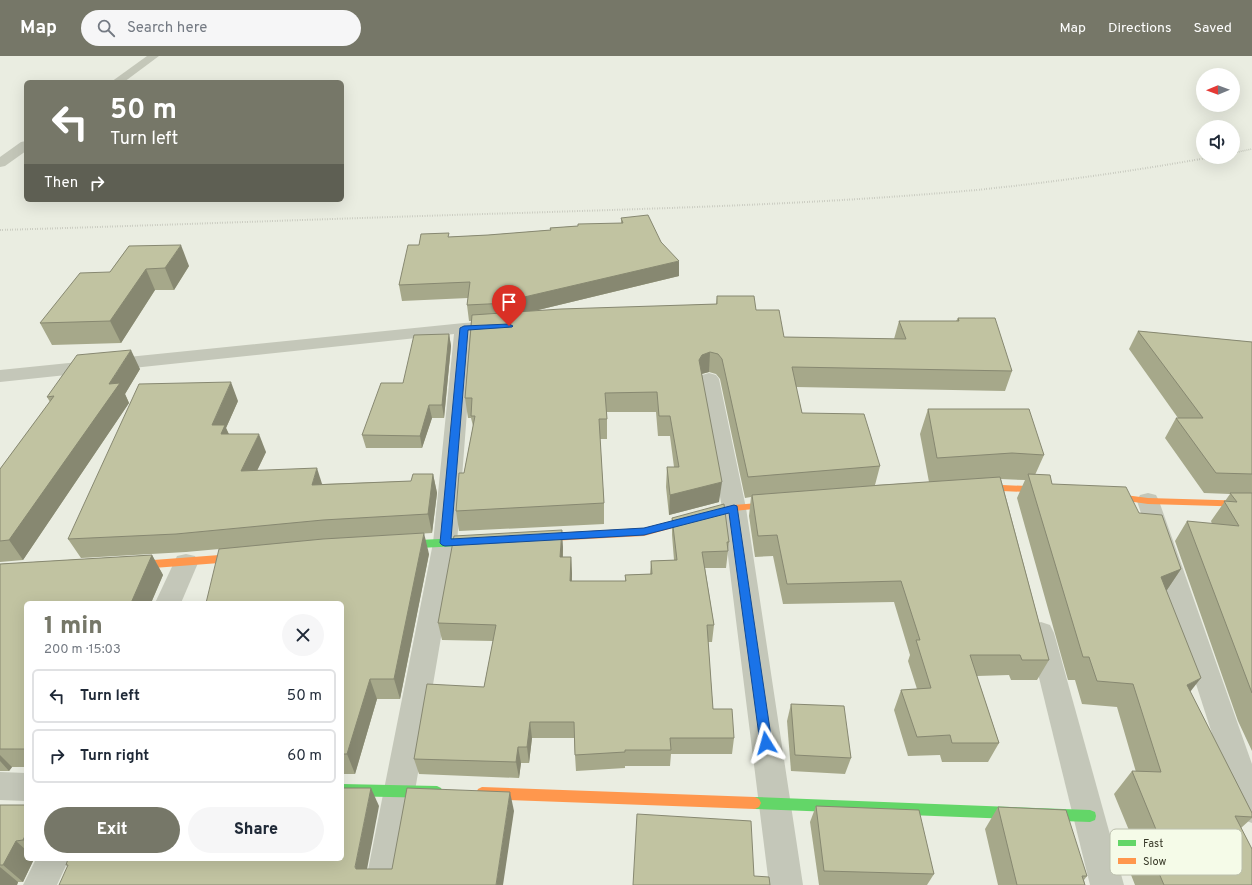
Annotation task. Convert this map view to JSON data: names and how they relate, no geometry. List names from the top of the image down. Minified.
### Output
{"legend":["Fast","Slow"],"north":"left","page":{"header":"Map","search":"Search here","nav":["Map","Directions","Saved"],"turn":["50 m","Turn left"],"then":"Then","heading":["1 min","200 m · 15:03"],"list":[{"name":"Turn left","value":"50 m"},{"name":"Turn right","value":"60 m"}],"buttons":["Exit","Share"]}}
